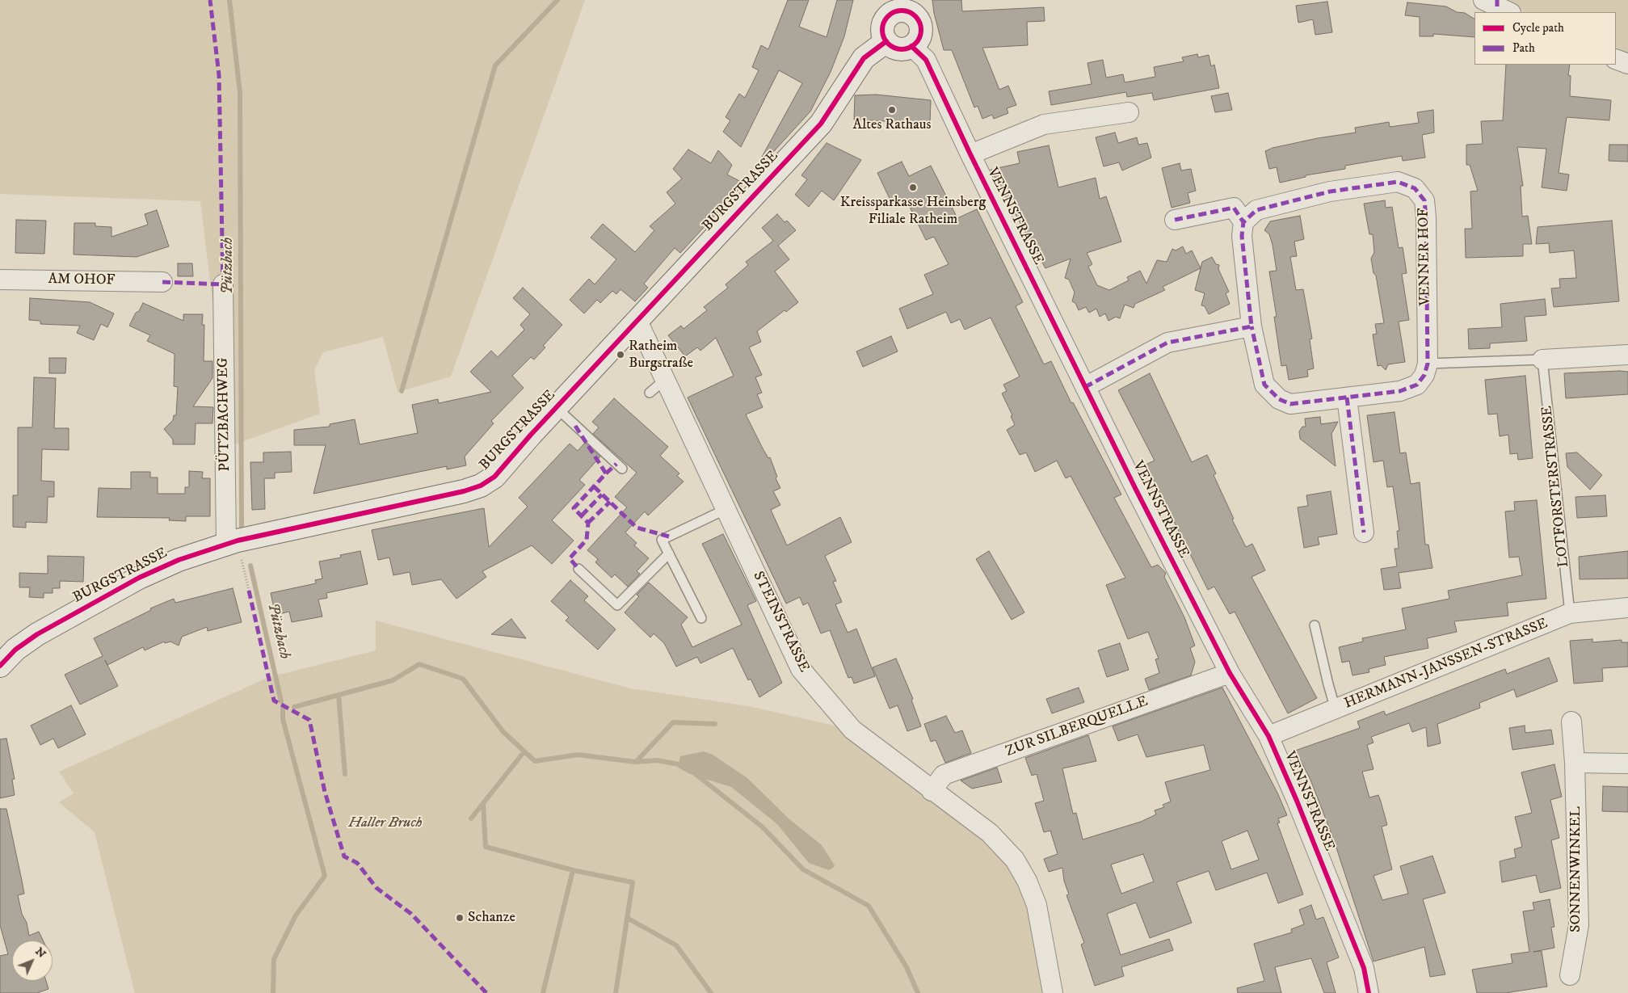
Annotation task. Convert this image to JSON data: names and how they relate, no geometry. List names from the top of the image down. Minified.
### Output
{"streets":{"street":["BURGSTRASSE","VENNSTRASSE","VENNER HOF","AM OHOF","PÜTZBACHWEG","STEINSTRASSE","HERMANN-JANSSEN-STRASSE","ZUR SILBERQUELLE","SONNENWINKEL"],"lane":["LOTFORSTERSTRASSE"]},"crossings":[["BURGSTRASSE","VENNSTRASSE"],["BURGSTRASSE","PÜTZBACHWEG"],["BURGSTRASSE","STEINSTRASSE"],["VENNSTRASSE","HERMANN-JANSSEN-STRASSE"],["VENNSTRASSE","ZUR SILBERQUELLE"],["LOTFORSTERSTRASSE","HERMANN-JANSSEN-STRASSE"],["STEINSTRASSE","ZUR SILBERQUELLE"]],"water":["Pützbach"],"parks":["Haller Bruch"],"places":["Altes Rathaus","Kreissparkasse Heinsberg Filiale Ratheim","Ratheim Burgstraße","Schanze"],"legend":["Cycle path","Path"],"north":"top right"}
